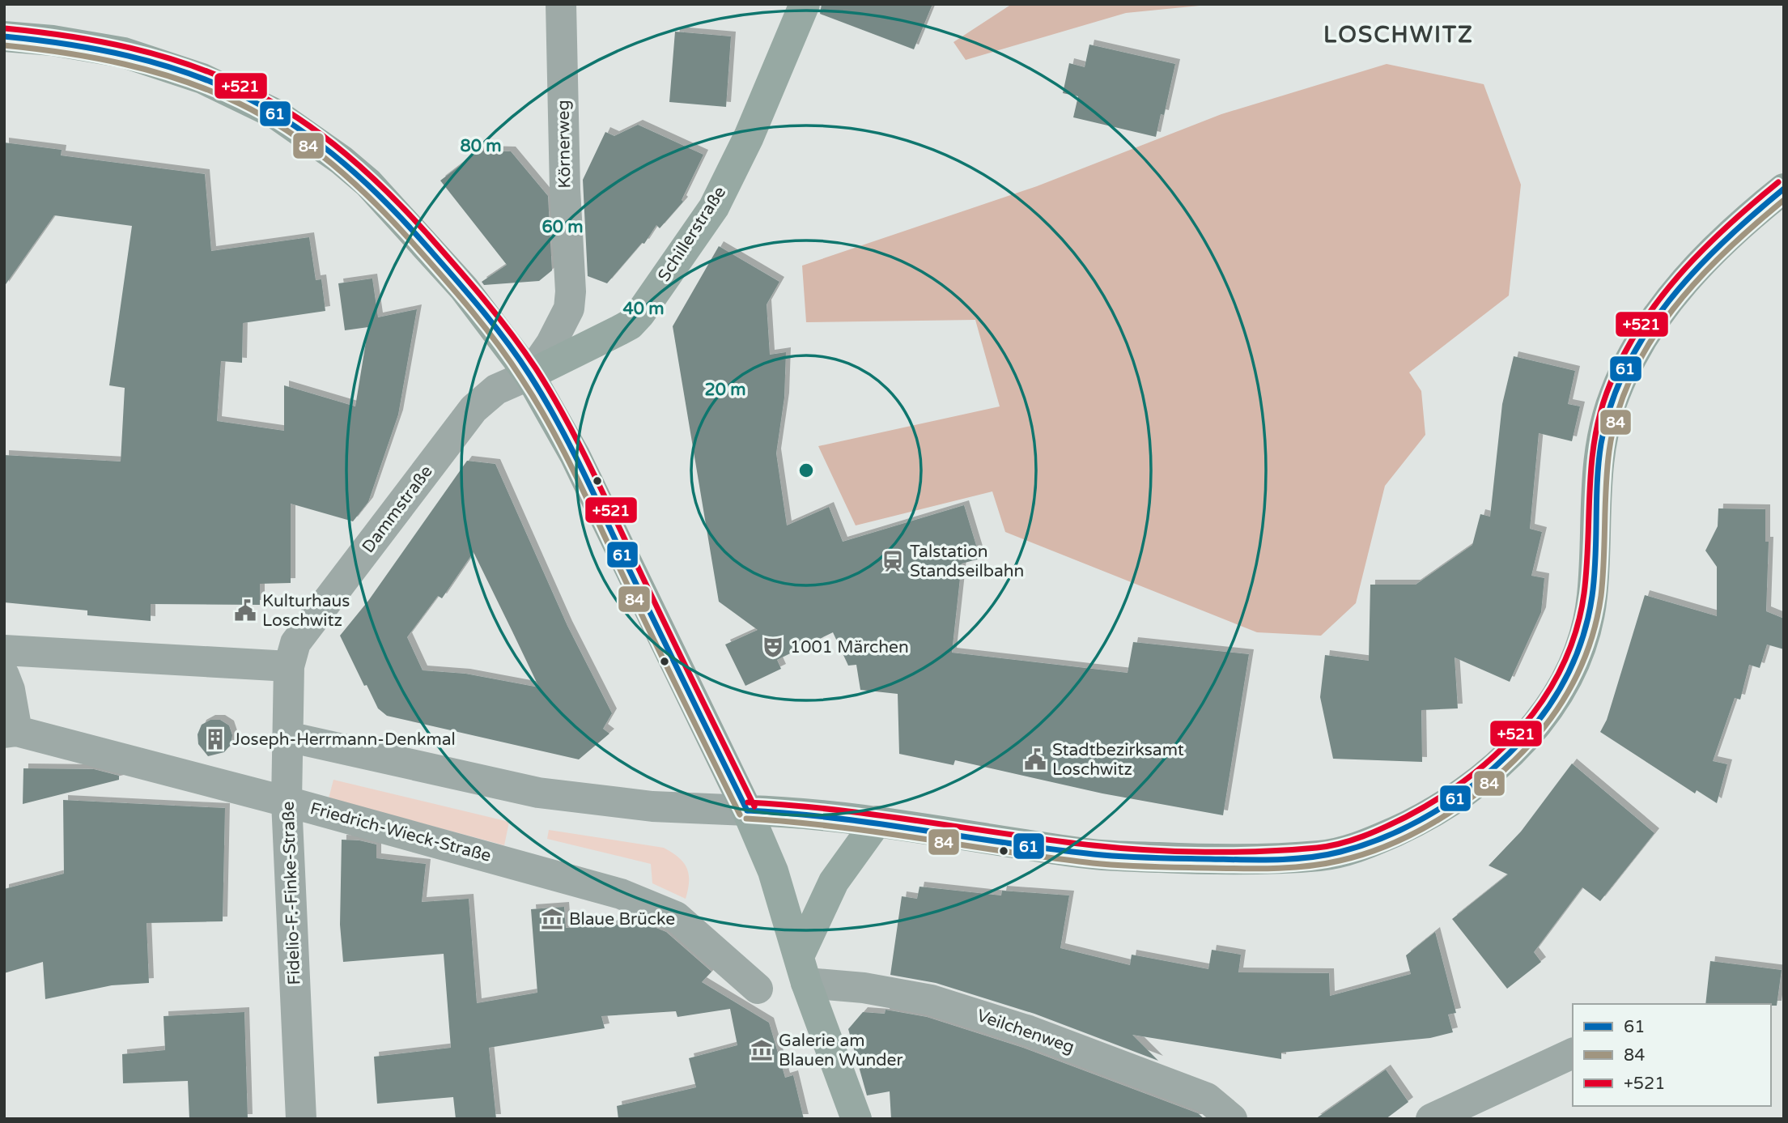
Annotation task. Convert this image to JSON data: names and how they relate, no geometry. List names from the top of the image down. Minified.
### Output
{"streets":{"main road":["Schillerstraße"],"street":["Körnerweg","Dammstraße","Friedrich-Wieck-Straße","Fidelio-F.-Finke-Straße","Veilchenweg"]},"crossings":[["Körnerweg","Schillerstraße"],["Körnerweg","Dammstraße"],["Schillerstraße","Dammstraße"],["Dammstraße","Fidelio-F.-Finke-Straße"],["Friedrich-Wieck-Straße","Fidelio-F.-Finke-Straße"]],"districts":["LOSCHWITZ"],"places":{"station":["Talstation Standseilbahn"],"public building":["Kulturhaus Loschwitz","Stadtbezirksamt Loschwitz"],"theatre":["1001 Märchen"],"building":["Joseph-Herrmann-Denkmal"],"museum":["Blaue Brücke","Galerie am Blauen Wunder"]},"lines":["transit line +521","transit line 61","transit line 84"],"legend":["61","84","+521"],"rings":["80 m","60 m","40 m","20 m"]}
